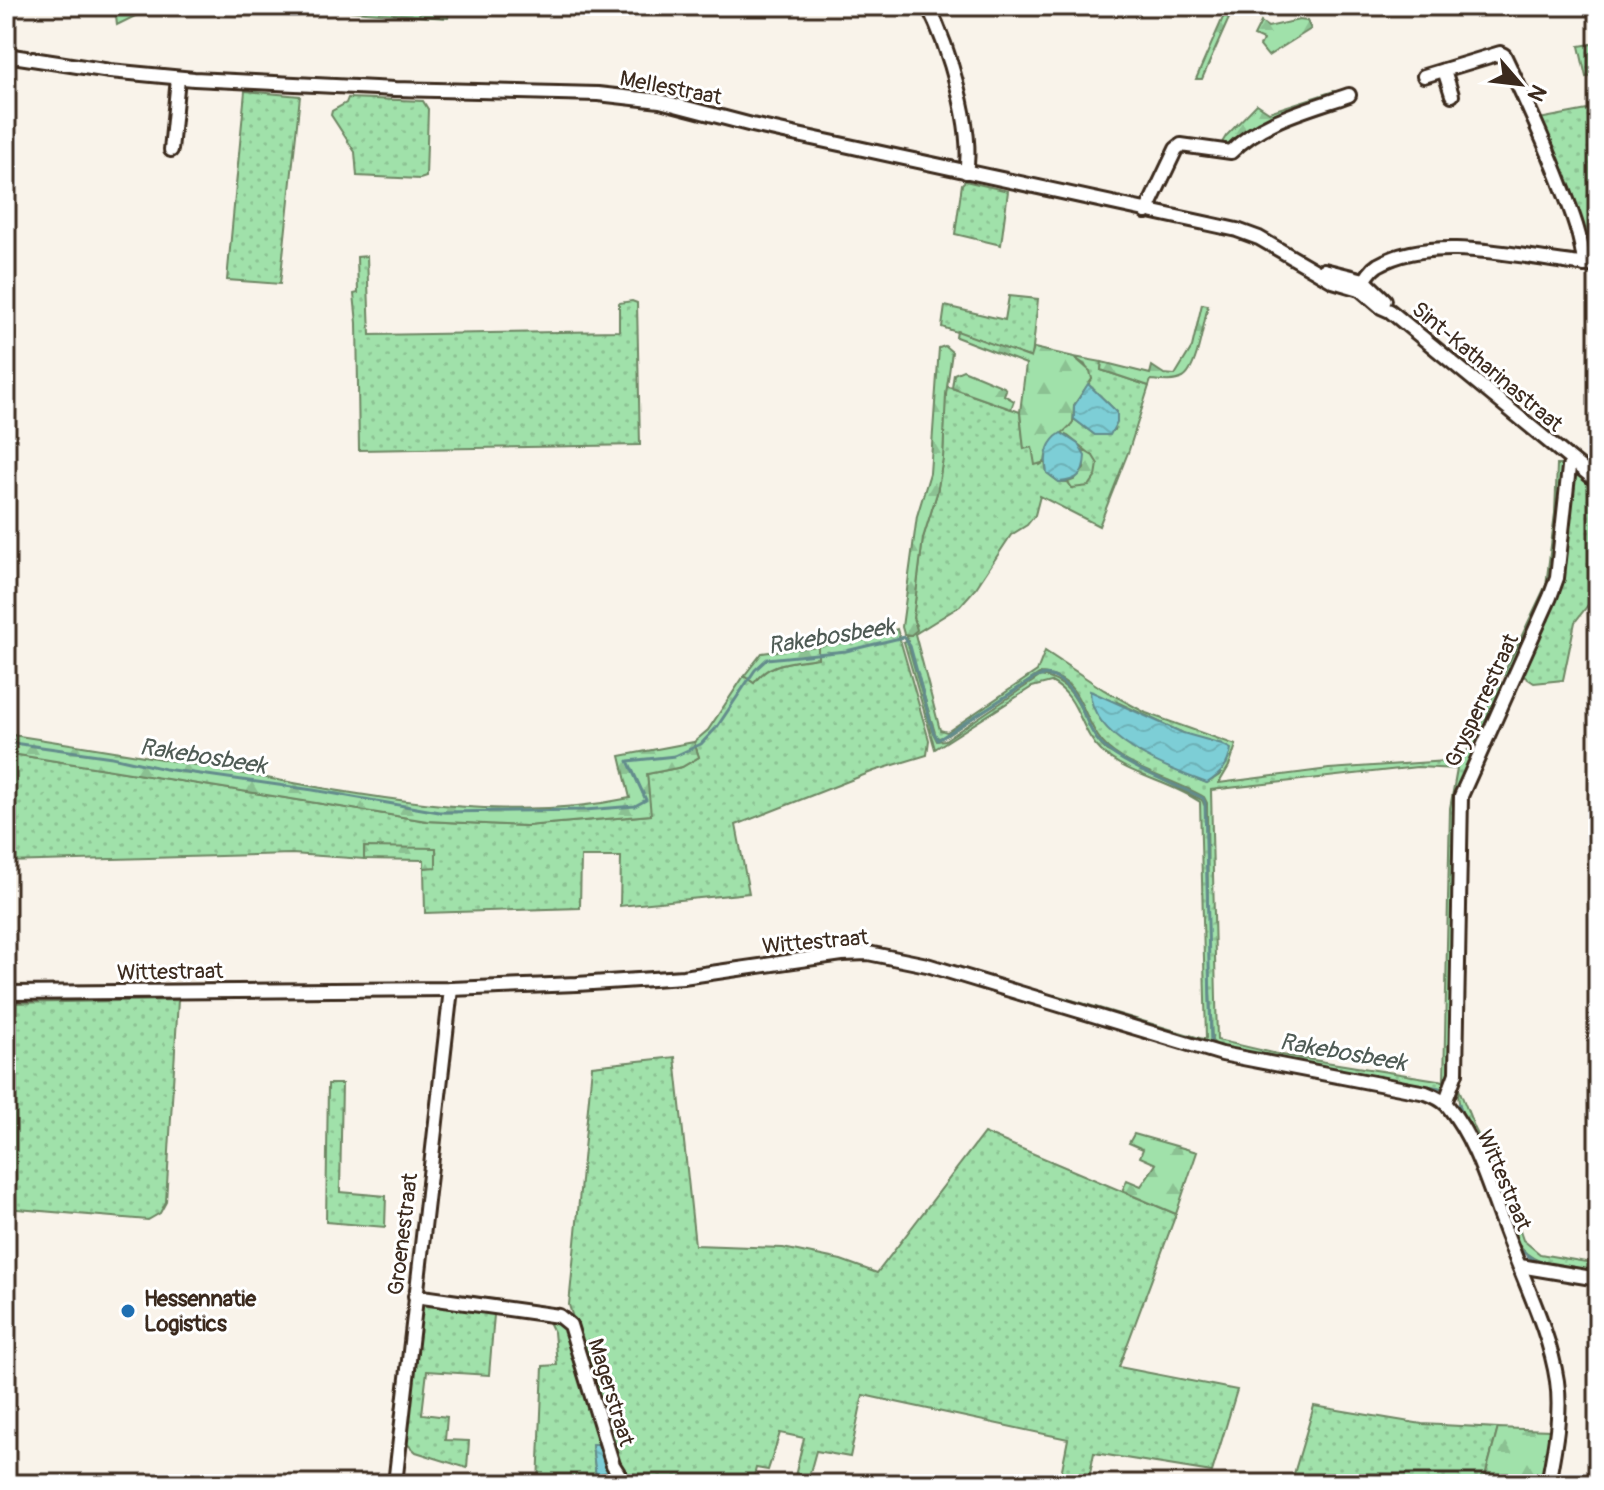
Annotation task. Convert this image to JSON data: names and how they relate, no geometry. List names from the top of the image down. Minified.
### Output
{"streets":{"street":["Mellestraat","Sint-Katharinastraat","Grysperrestraat","Wittestraat","Groenestraat","Magerstraat"]},"crossings":[["Mellestraat","Sint-Katharinastraat"],["Sint-Katharinastraat","Grysperrestraat"],["Grysperrestraat","Wittestraat"],["Wittestraat","Groenestraat"],["Groenestraat","Magerstraat"]],"water":["Rakebosbeek"],"places":["Hessennatie Logistics"],"north":"bottom right"}
